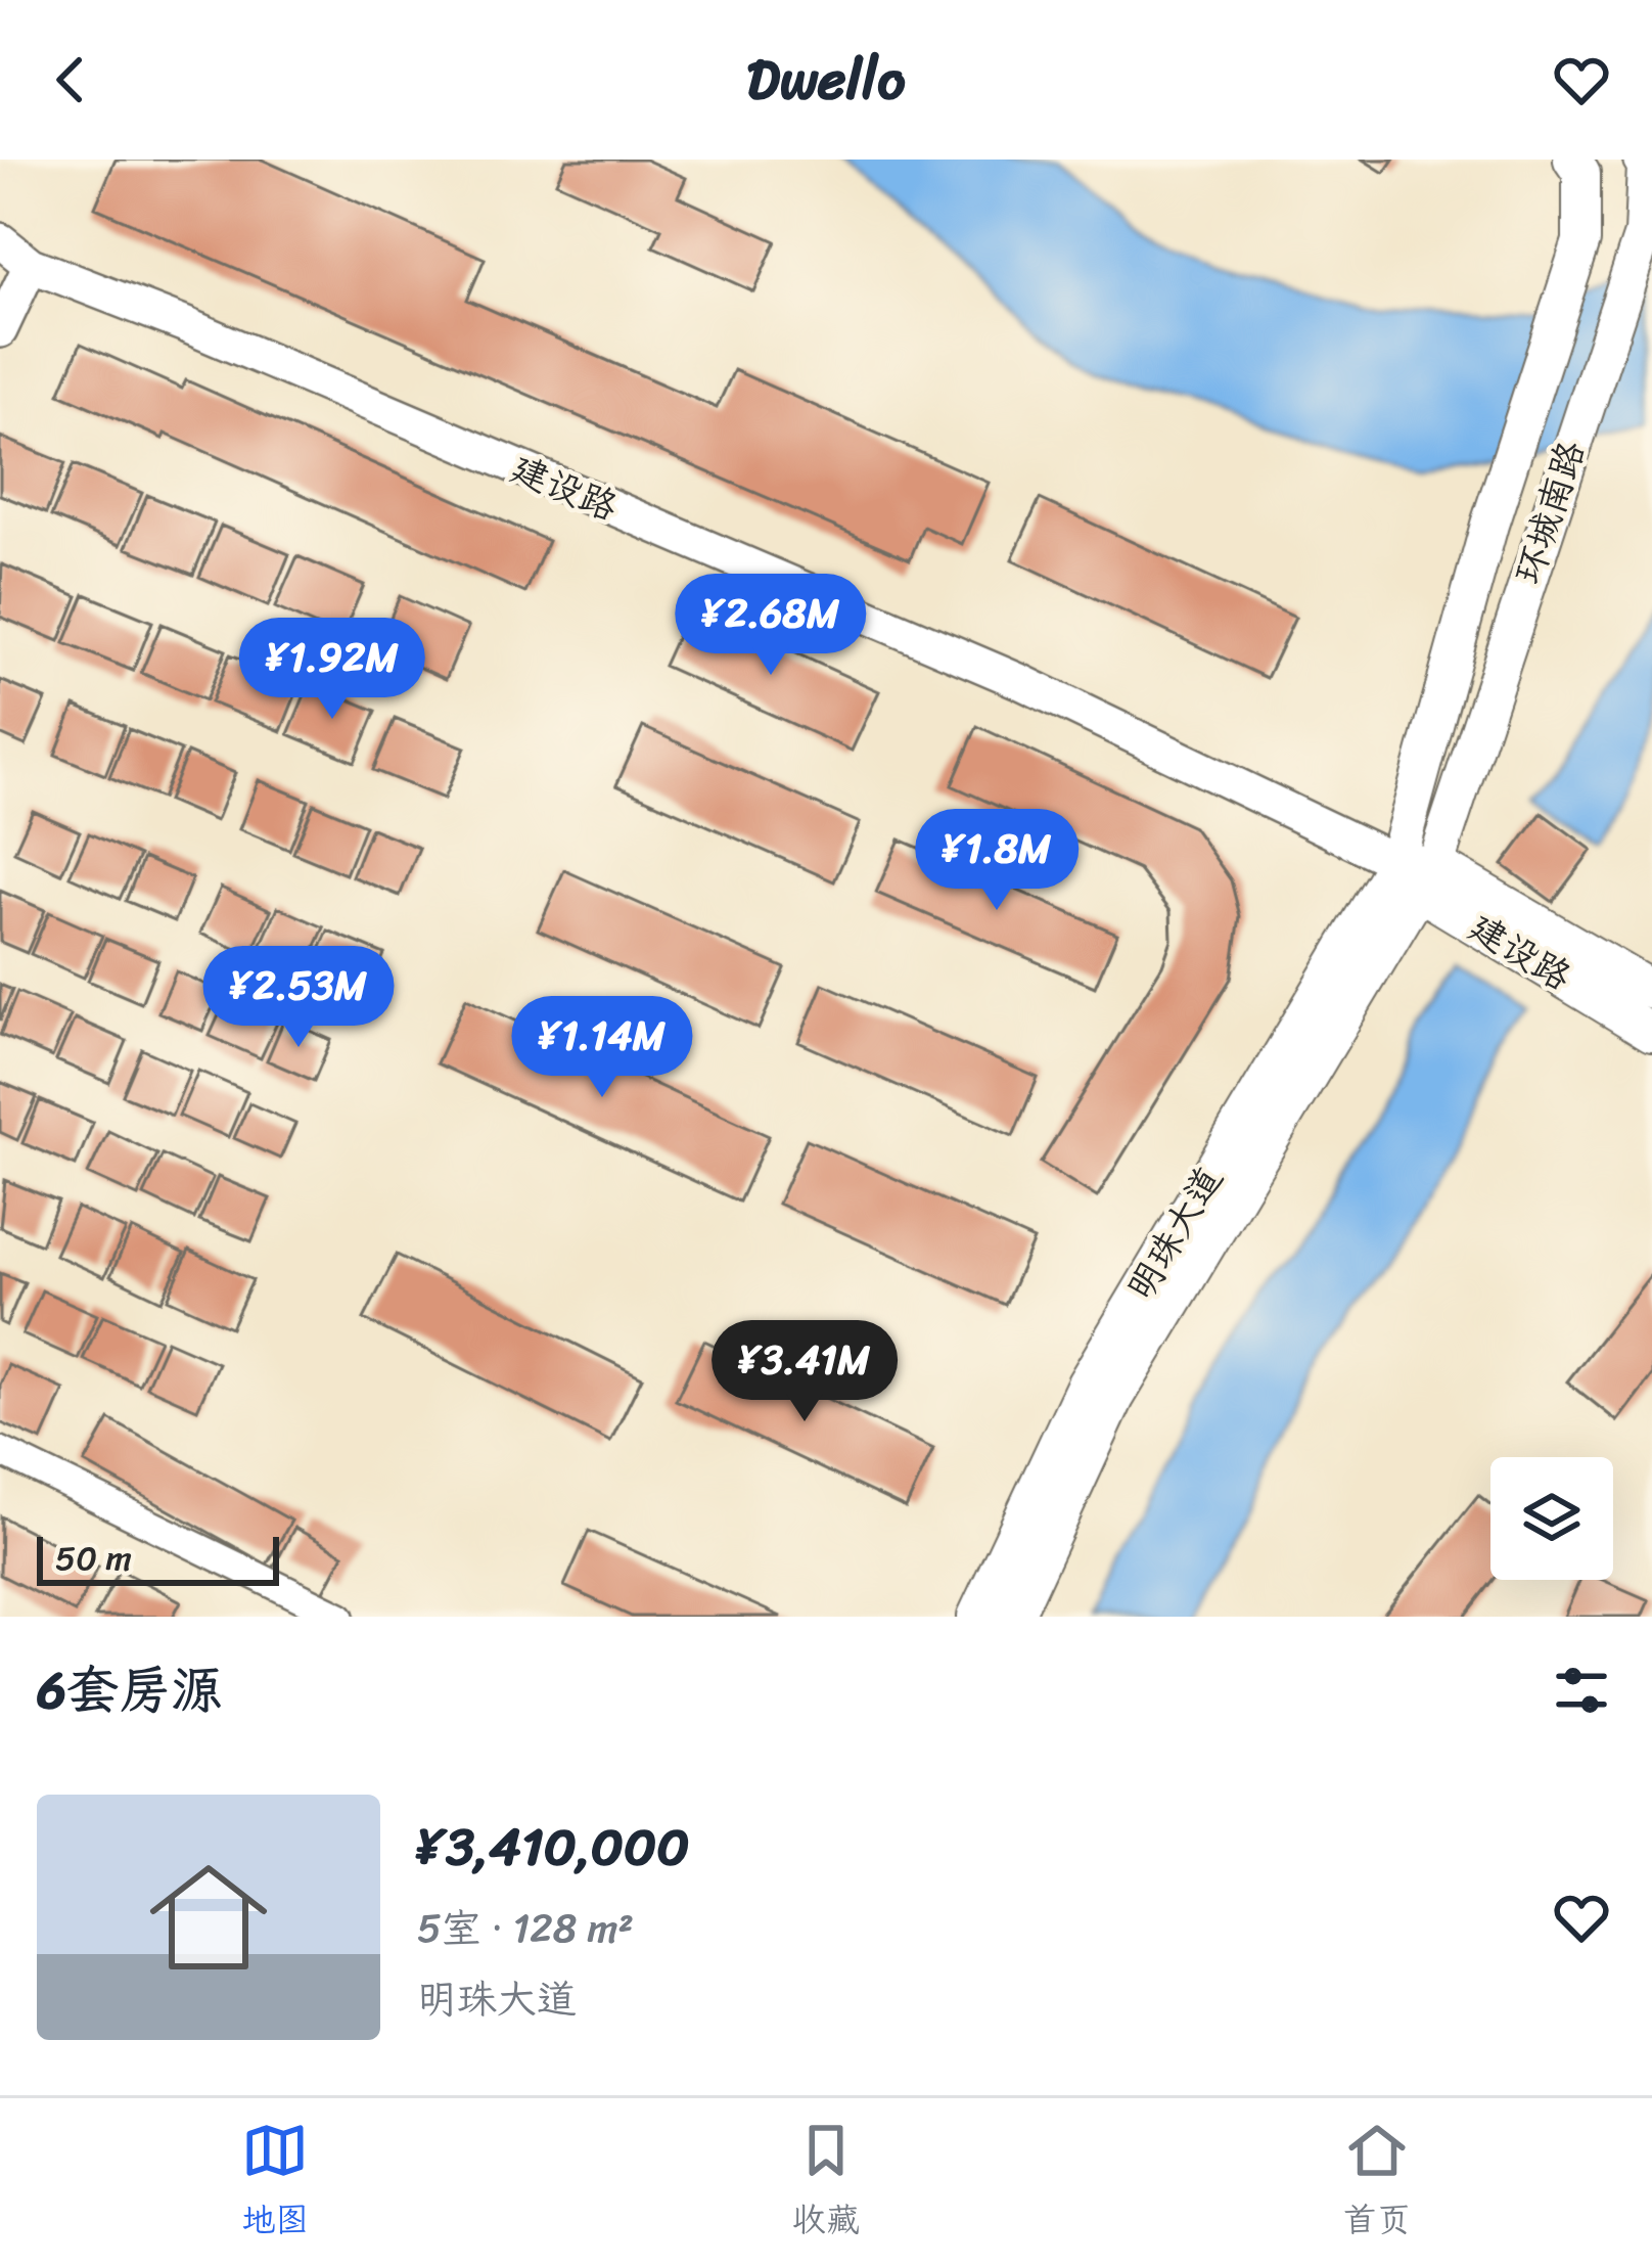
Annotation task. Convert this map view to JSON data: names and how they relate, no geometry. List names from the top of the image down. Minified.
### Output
{"streets":{"main road":["建设路","环城南路","明珠大道"]},"crossings":[["建设路","环城南路"],["建设路","明珠大道"],["环城南路","明珠大道"]],"scale_bar":"50 m","page":{"header":"Dwello","price":["¥2.68M","¥1.92M","¥1.8M","¥2.53M","¥1.14M","¥3.41M"],"scale":"50 m","heading":"6套房源","list":[{"name":"¥3,410,000","note":"5室 · 128 m² · 明珠大道"}],"tabs":["地图","收藏","首页"]}}
